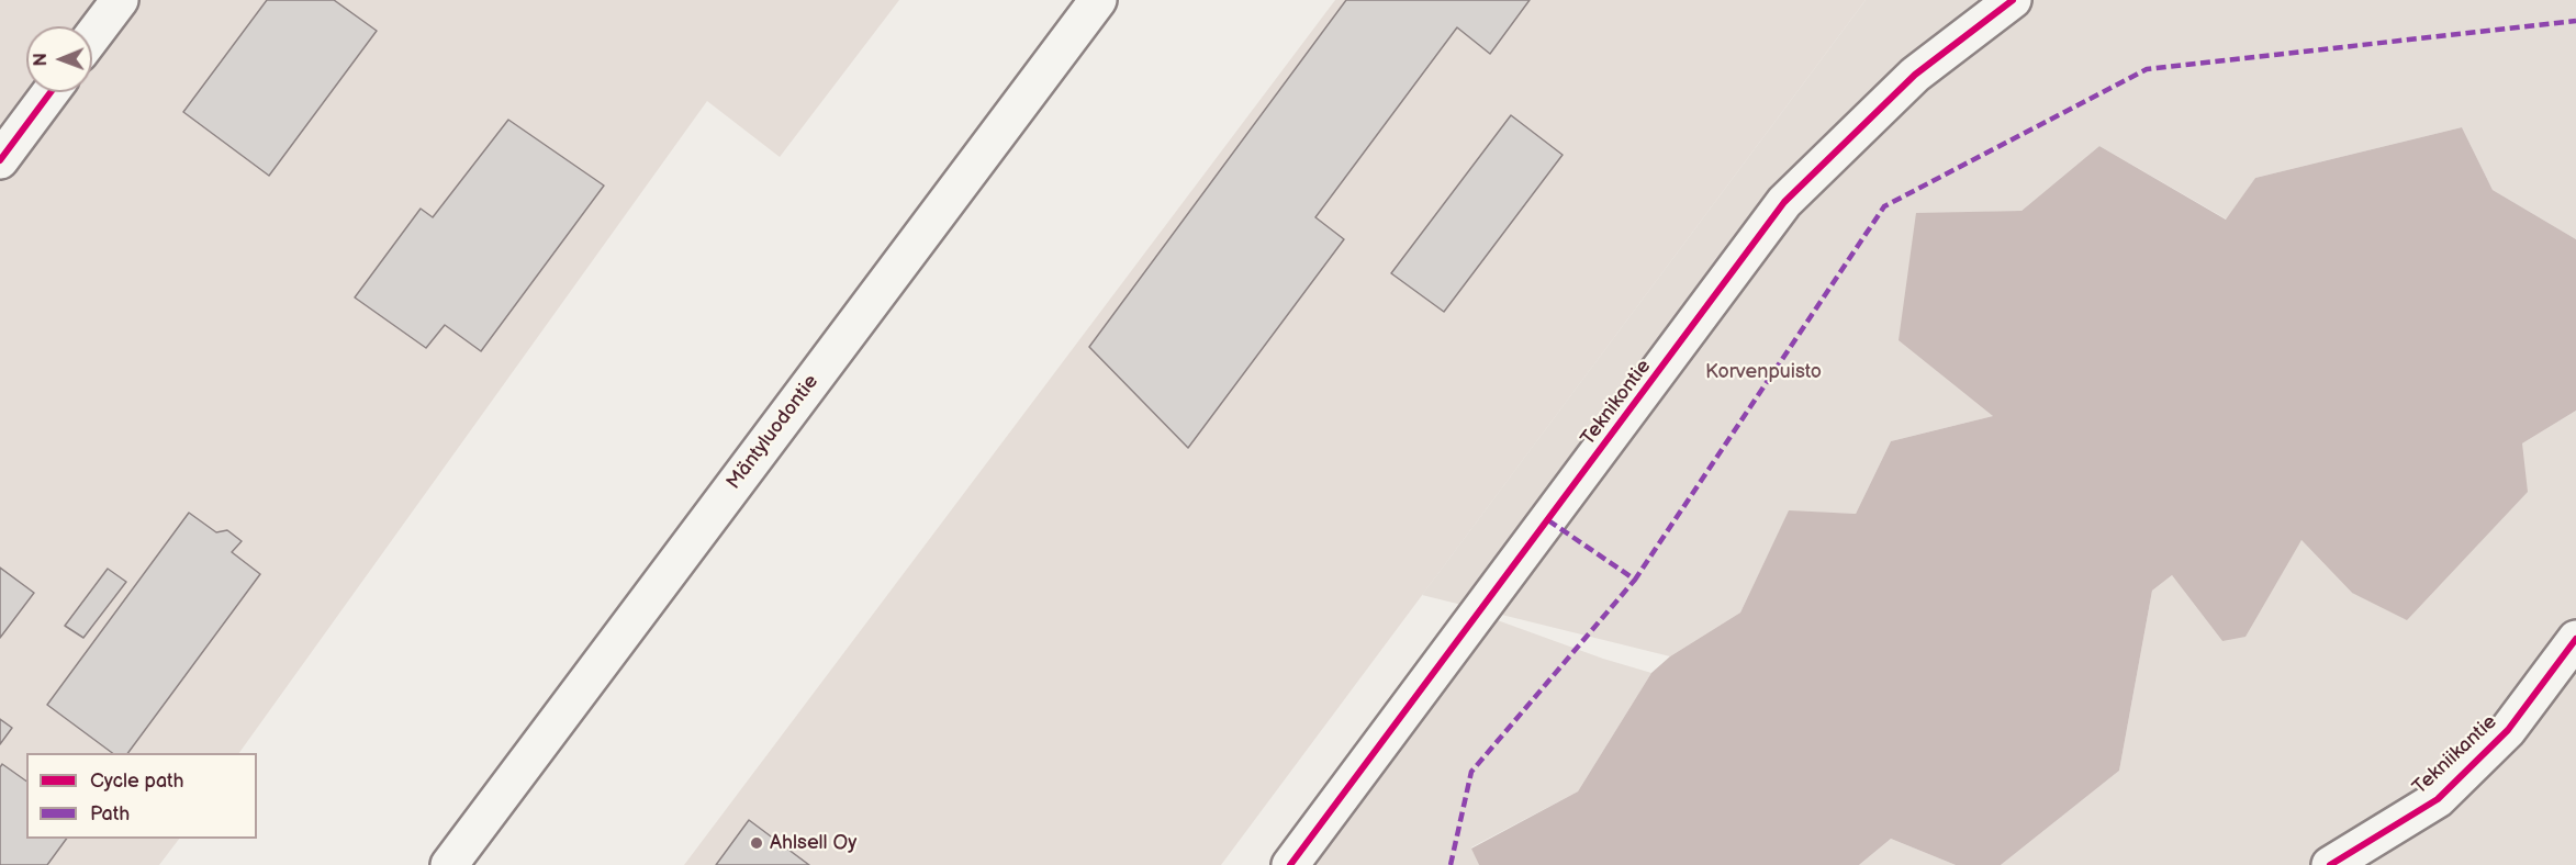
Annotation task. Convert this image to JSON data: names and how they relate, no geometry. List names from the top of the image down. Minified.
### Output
{"streets":{"main road":["Teknikontie","Mäntyluodontie","Tekniikantie"]},"parks":["Korvenpuisto"],"places":["Ahlsell Oy"],"legend":["Cycle path","Path"],"north":"left"}
